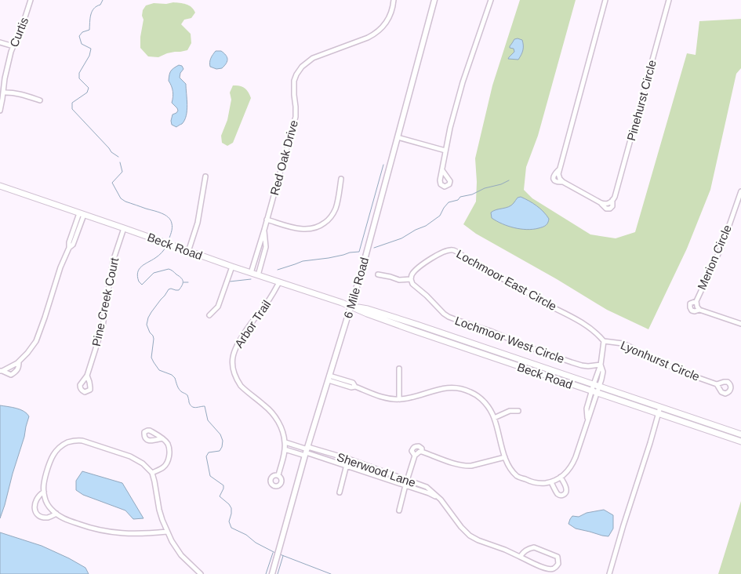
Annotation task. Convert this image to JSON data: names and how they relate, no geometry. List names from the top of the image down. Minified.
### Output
{"streets":{"main road":["Beck Road"],"street":["Curtis","Pinehurst Circle","Red Oak Drive","Merion Circle","Lochmoor East Circle","6 Mile Road","Pine Creek Court","Arbor Trail","Lochmoor West Circle","Lyonhurst Circle","Sherwood Lane"]},"crossings":[["Red Oak Drive","Beck Road"],["Beck Road","6 Mile Road"],["Beck Road","Pine Creek Court"],["Beck Road","Arbor Trail"],["Lochmoor East Circle","Lochmoor West Circle"],["Lochmoor East Circle","Lyonhurst Circle"],["6 Mile Road","Sherwood Lane"]]}
